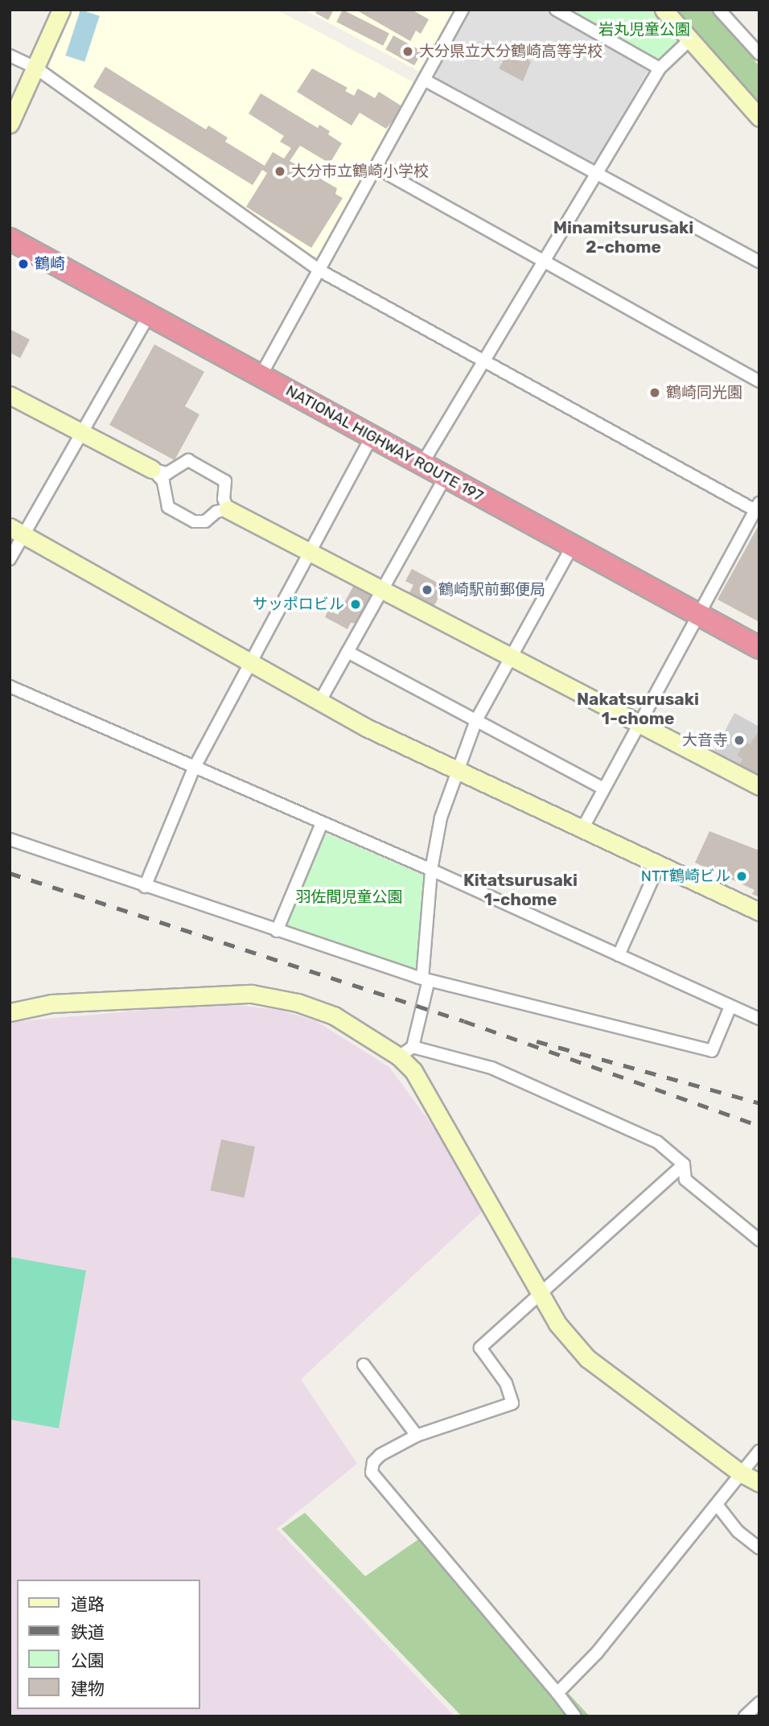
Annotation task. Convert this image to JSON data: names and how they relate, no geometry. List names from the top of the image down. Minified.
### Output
{"streets":{"highway":["NATIONAL HIGHWAY ROUTE 197"]},"districts":["Minamitsurusaki 2-chome","Nakatsurusaki 1-chome","Kitatsurusaki 1-chome"],"parks":["岩丸児童公園","羽佐間児童公園"],"places":["大分県立大分鶴崎高等学校","大分市立鶴崎小学校","鶴崎","鶴崎同光園","鶴崎駅前郵便局","サッポロビル","大音寺","NTT鶴崎ビル"],"legend":["道路","鉄道","公園","建物"]}
